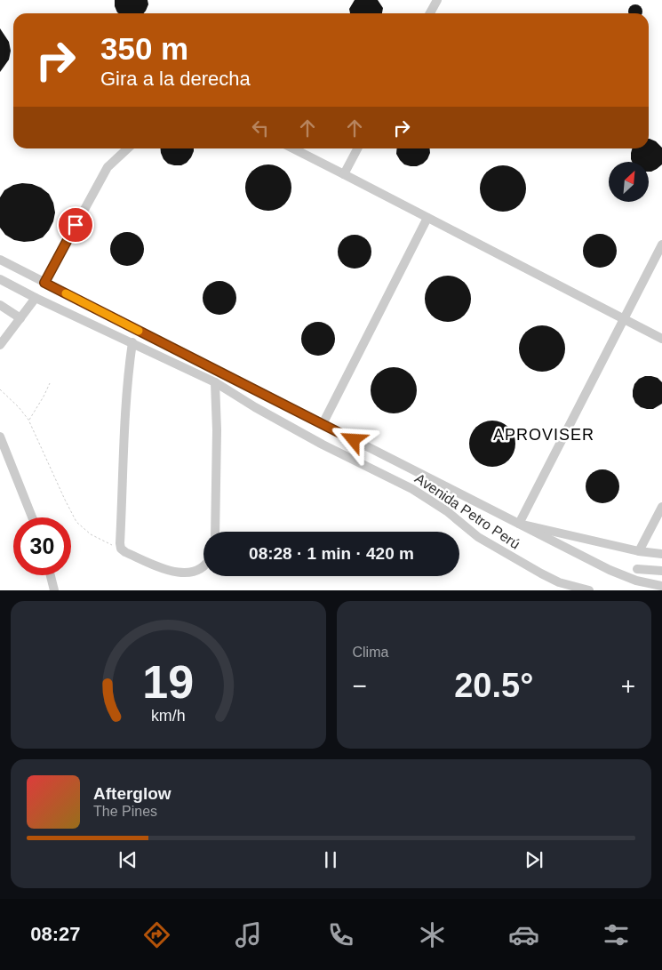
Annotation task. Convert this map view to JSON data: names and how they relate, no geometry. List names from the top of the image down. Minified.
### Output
{"streets":{"street":["Avenida Petro Perú"]},"districts":["APROVISER"],"north":"top right","page":{"turn":["350 m","Gira a la derecha"],"limit":"30","trip":"08:28 · 1 min · 420 m","tile":"Clima","heat":["−","20.5°","+"],"song":["Afterglow","The Pines"],"tabs":"08:27","gauge":["19","km/h"]}}
